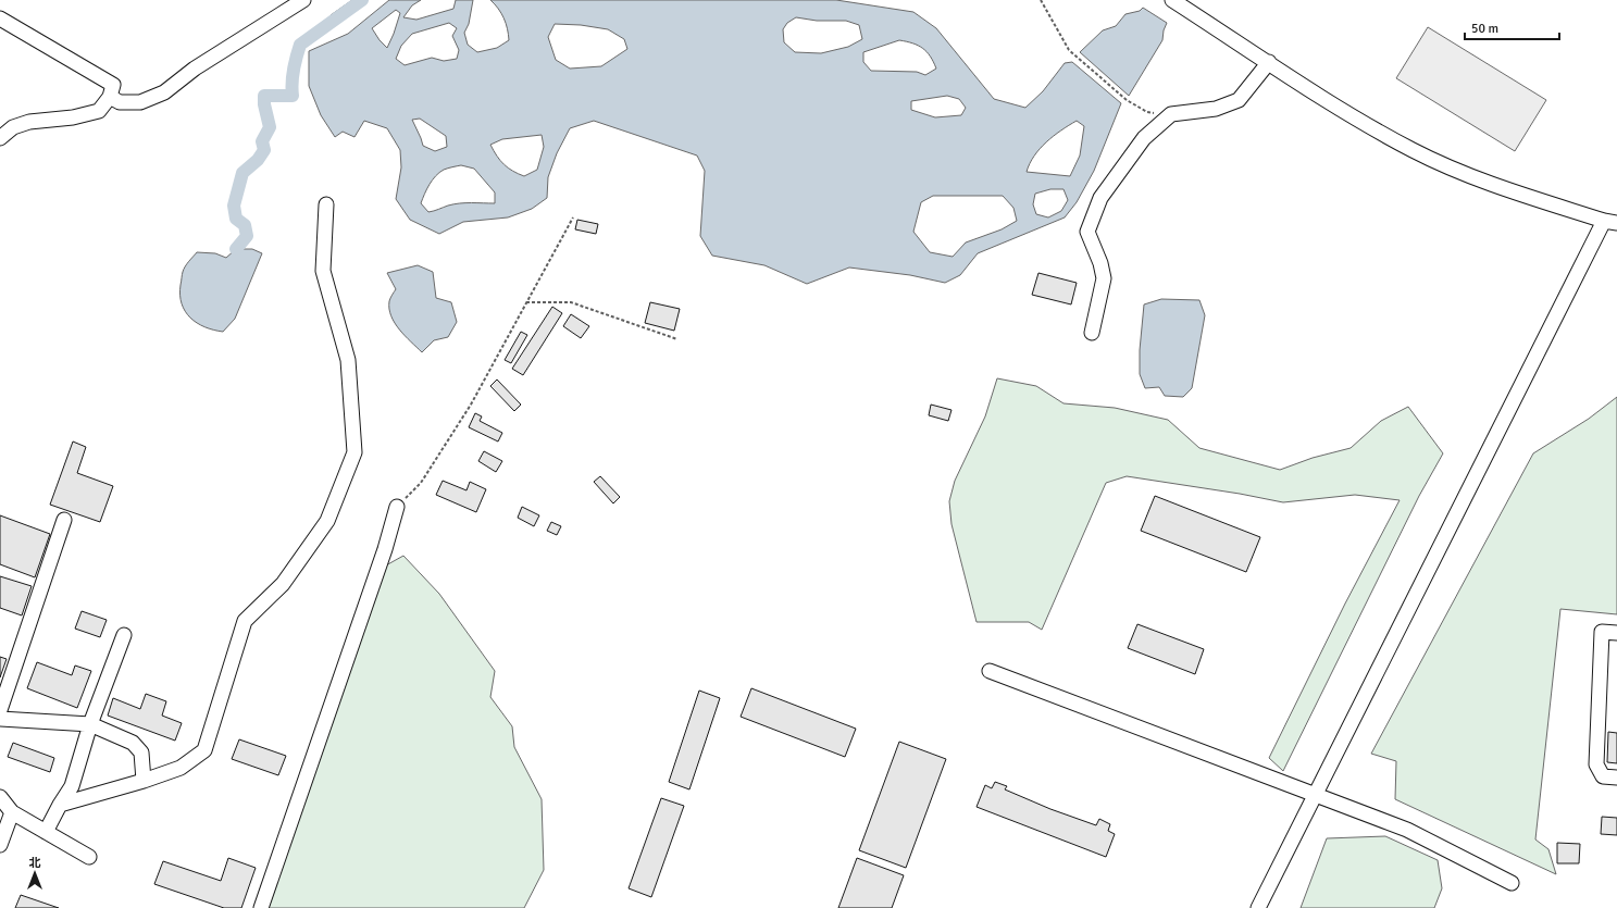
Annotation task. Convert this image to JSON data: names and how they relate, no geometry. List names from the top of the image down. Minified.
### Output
{"scale_bar":"50 m","north":"top"}
